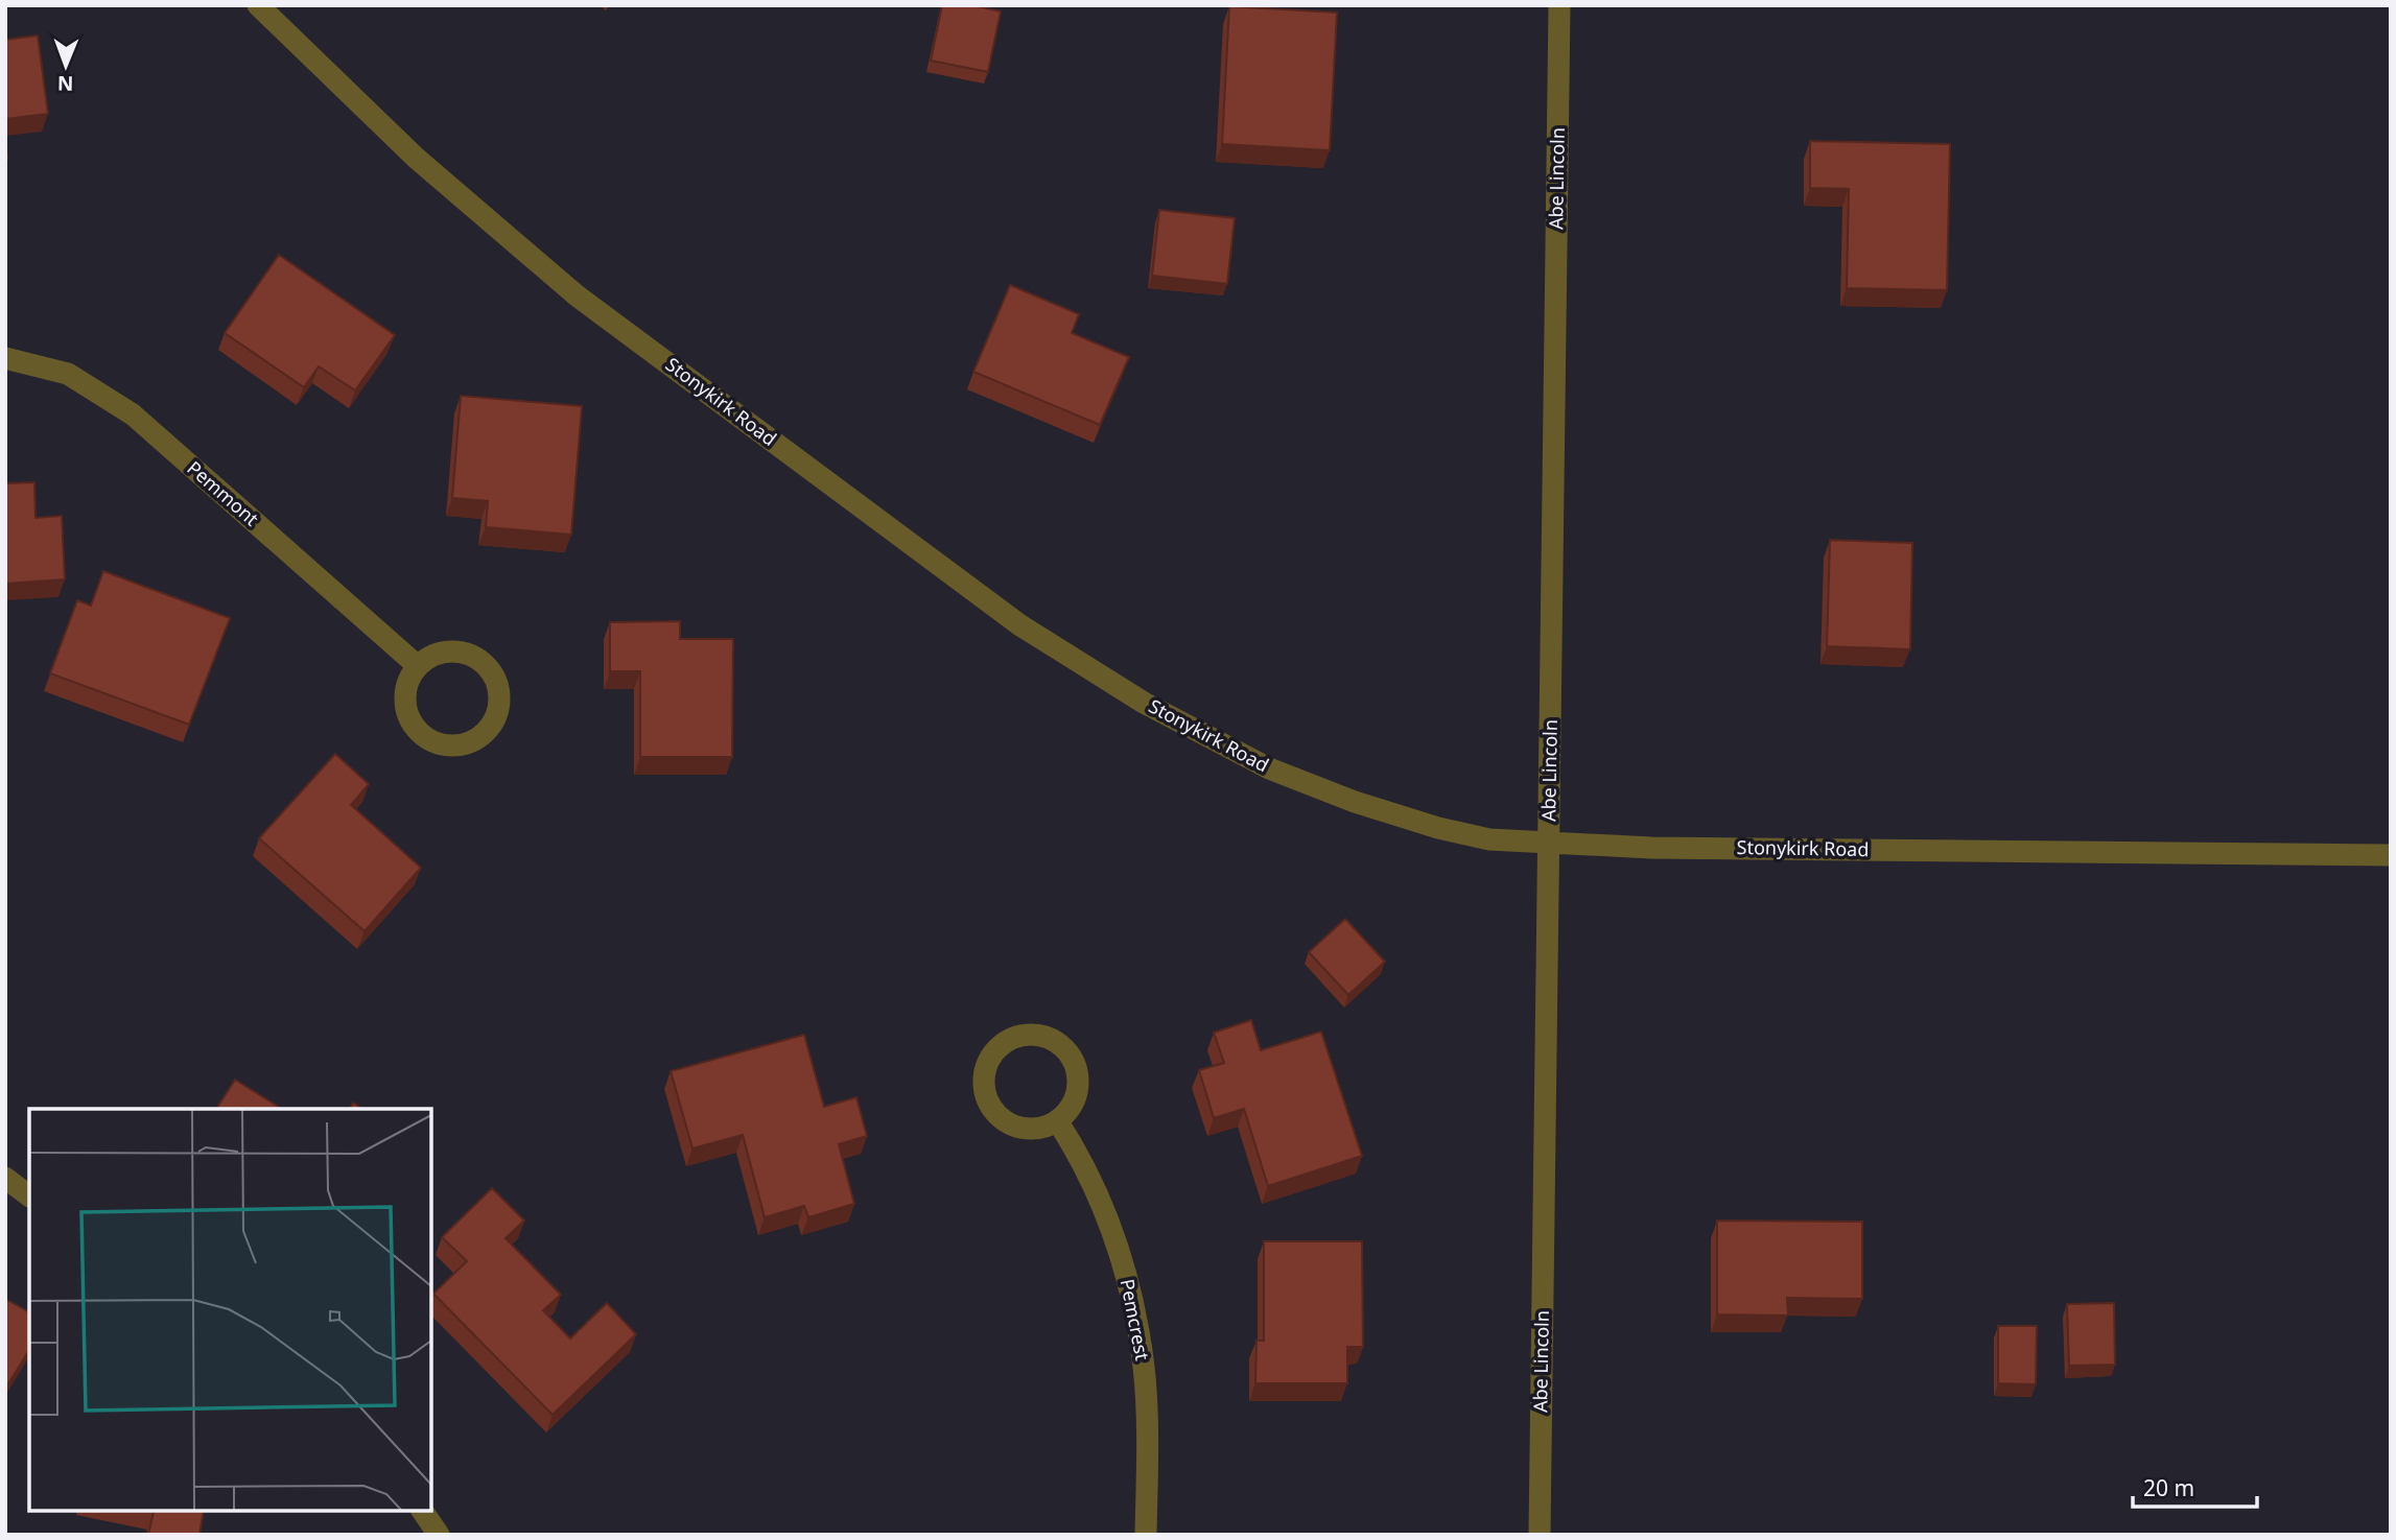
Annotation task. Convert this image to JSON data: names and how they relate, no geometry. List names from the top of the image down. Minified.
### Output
{"streets":{"street":["Abe Lincoln","Stonykirk Road","Pemmont","Pemcrest"]},"crossings":[["Abe Lincoln","Stonykirk Road"]],"scale_bar":"20 m","north":"bottom"}
